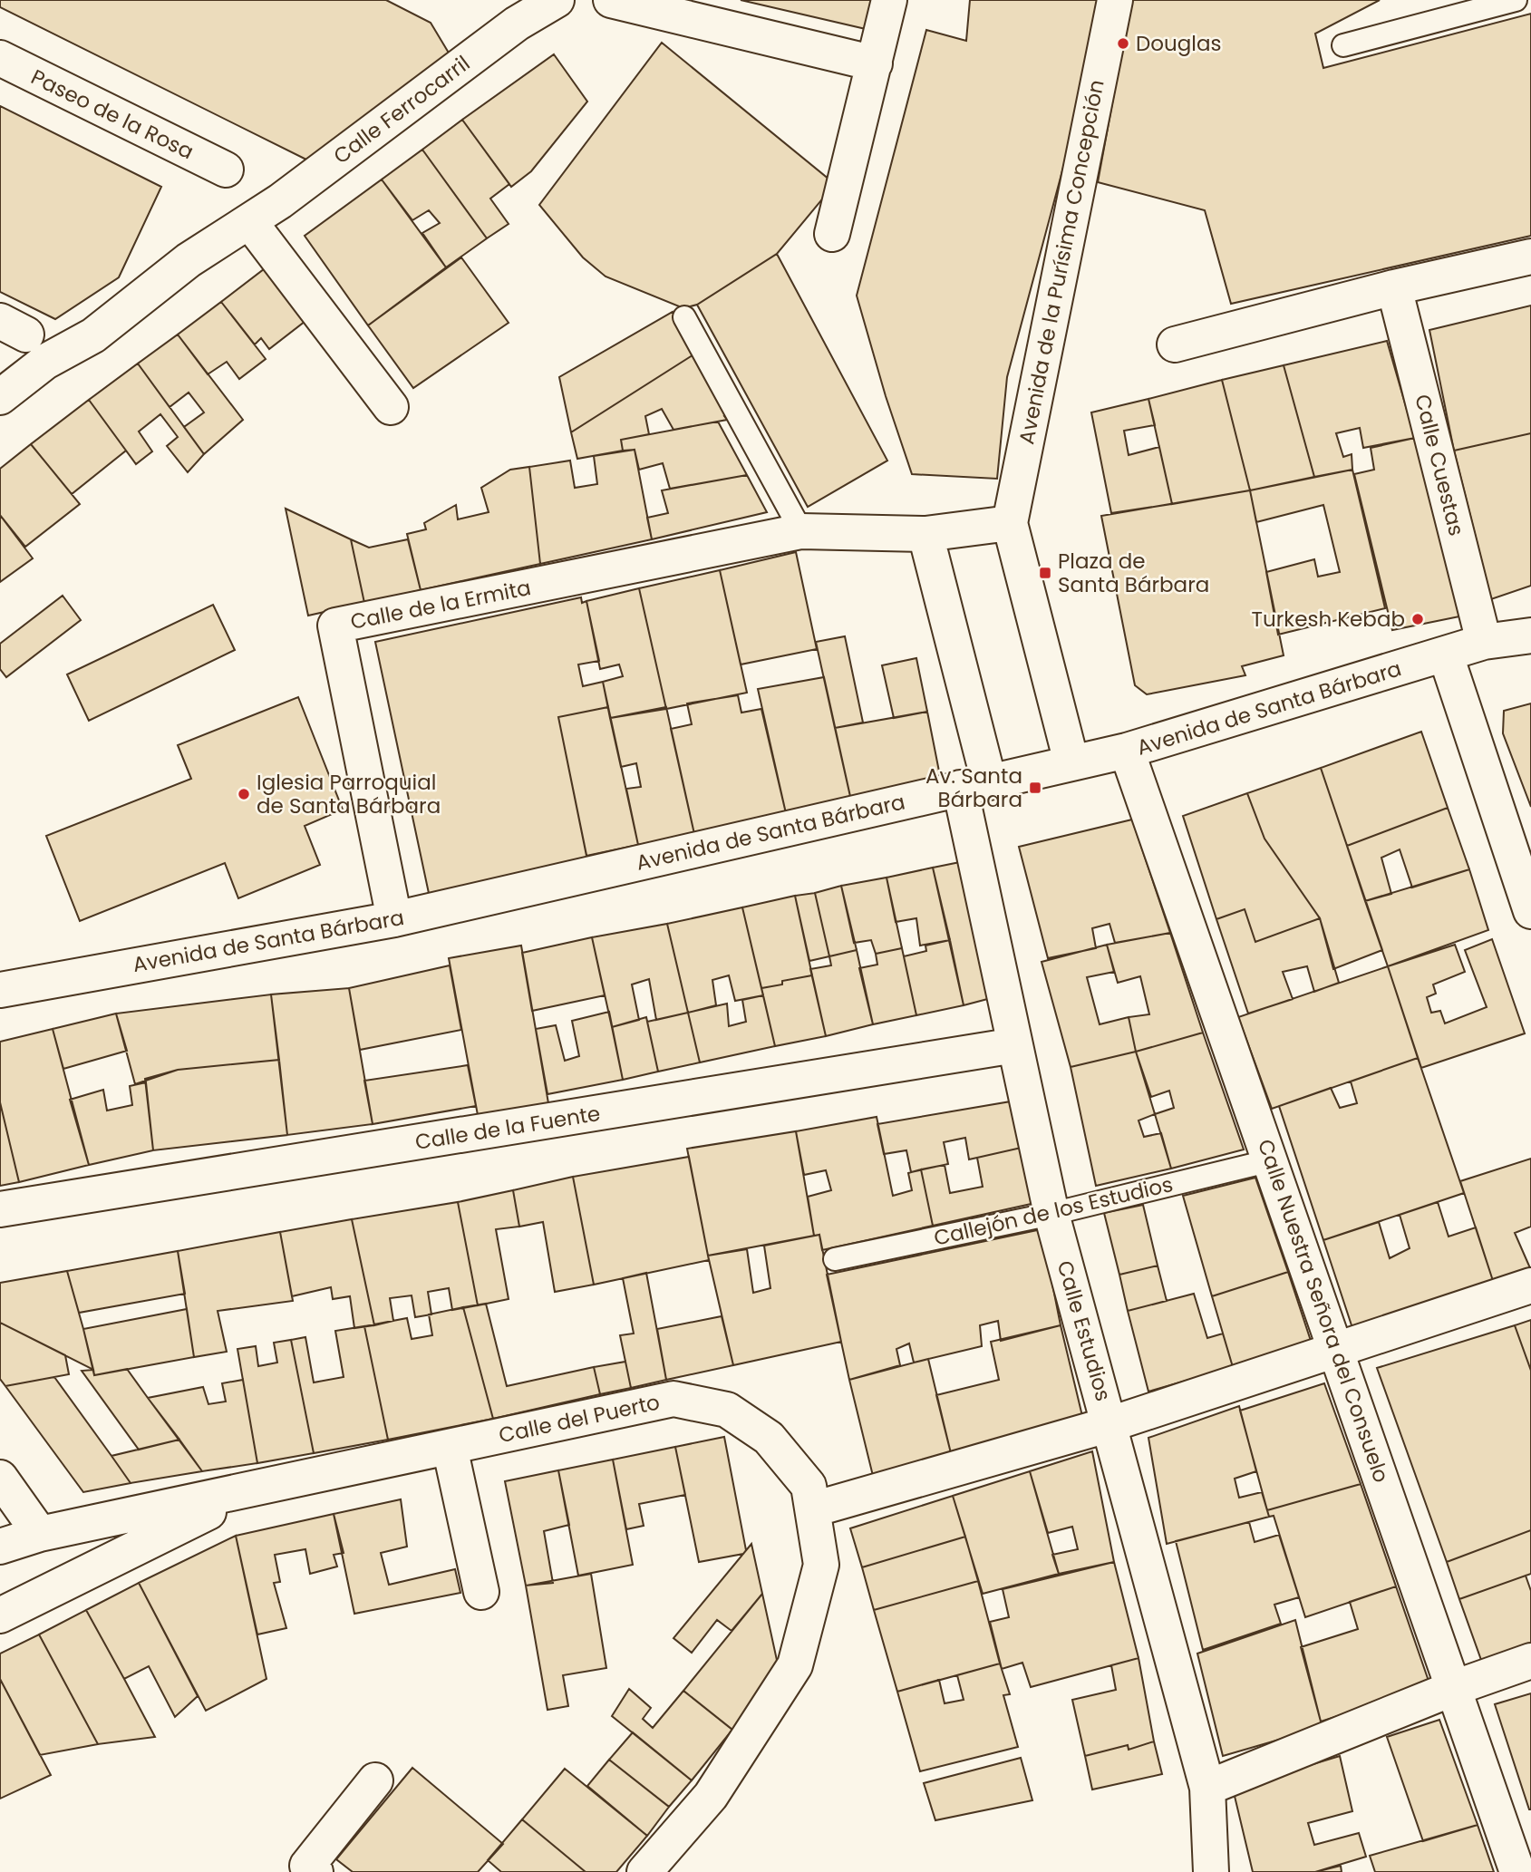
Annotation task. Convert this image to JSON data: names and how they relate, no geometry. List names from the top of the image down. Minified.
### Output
{"streets":{"street":["Calle Ferrocarril","Paseo de la Rosa","Avenida de la Purísima Concepción","Calle Cuestas","Calle de la Ermita","Avenida de Santa Bárbara","Calle de la Fuente","Calle Nuestra Señora del Consuelo","Calle Estudios","Calle del Puerto"],"lane":["Callejón de los Estudios"]},"crossings":[["Calle Cuestas","Avenida de Santa Bárbara"],["Calle de la Ermita","Avenida de Santa Bárbara"],["Avenida de Santa Bárbara","Calle Nuestra Señora del Consuelo"],["Avenida de Santa Bárbara","Calle Estudios"],["Calle de la Fuente","Calle Estudios"],["Callejón de los Estudios","Calle Nuestra Señora del Consuelo"],["Callejón de los Estudios","Calle Estudios"]],"places":{"other":["Douglas","Turkesh Kebab","Iglesia Parroquial de Santa Bárbara"],"transit":["Plaza de Santa Bárbara","Av. Santa Bárbara"]}}
